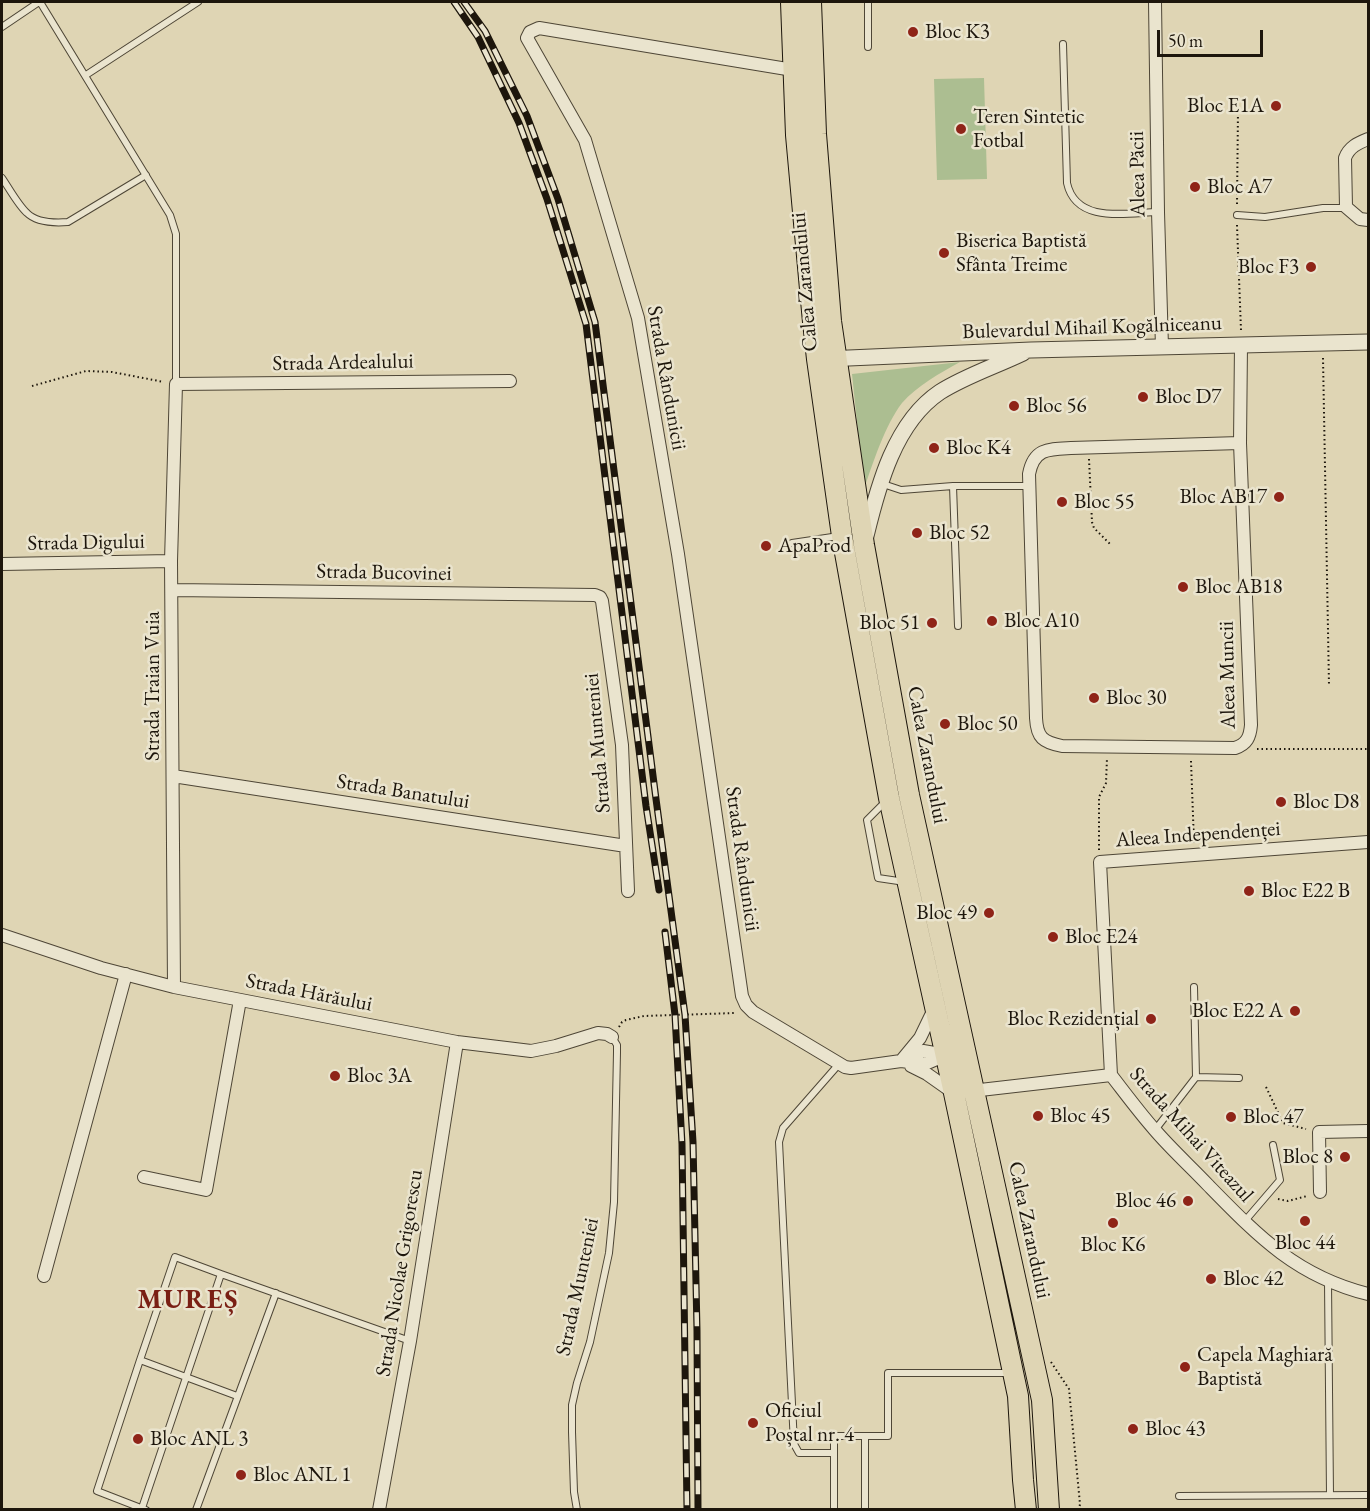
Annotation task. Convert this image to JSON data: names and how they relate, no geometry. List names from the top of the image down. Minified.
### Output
{"streets":{"main road":["Calea Zarandului"],"street":["Aleea Păcii","Bulevardul Mihail Kogălniceanu","Strada Ardealului","Strada Rândunicii","Strada Digului","Strada Bucovinei","Aleea Muncii","Strada Traian Vuia","Strada Munteniei","Strada Banatului","Aleea Independenței","Strada Hărăului","Strada Mihai Viteazul","Strada Nicolae Grigorescu"]},"crossings":[["Aleea Păcii","Bulevardul Mihail Kogălniceanu"],["Calea Zarandului","Bulevardul Mihail Kogălniceanu"],["Calea Zarandului","Strada Rândunicii"],["Calea Zarandului","Strada Mihai Viteazul"],["Bulevardul Mihail Kogălniceanu","Aleea Muncii"],["Strada Ardealului","Strada Traian Vuia"],["Strada Digului","Strada Traian Vuia"],["Strada Bucovinei","Strada Traian Vuia"],["Strada Bucovinei","Strada Munteniei"],["Strada Traian Vuia","Strada Banatului"],["Strada Traian Vuia","Strada Hărăului"],["Strada Munteniei","Strada Banatului"],["Strada Munteniei","Strada Hărăului"],["Aleea Independenței","Strada Mihai Viteazul"],["Strada Hărăului","Strada Nicolae Grigorescu"]],"districts":["MUREȘ"],"places":["Bloc K3","Bloc E1A","Teren Sintetic Fotbal","Bloc A7","Biserica Baptistă Sfânta Treime","Bloc F3","Bloc D7","Bloc 56","Bloc K4","Bloc AB17","Bloc 55","Bloc 52","ApaProd","Bloc AB18","Bloc A10","Bloc 51","Bloc 30","Bloc 50","Bloc D8","Bloc E22 B","Bloc 49","Bloc E24","Bloc E22 A","Bloc Rezidențial","Bloc 3A","Bloc 45","Bloc 47","Bloc 8","Bloc 46","Bloc 44","Bloc K6","Bloc 42","Capela Maghiară Baptistă","Oficiul Poștal nr. 4","Bloc 43","Bloc ANL 3","Bloc ANL 1"],"scale_bar":"50 m"}
